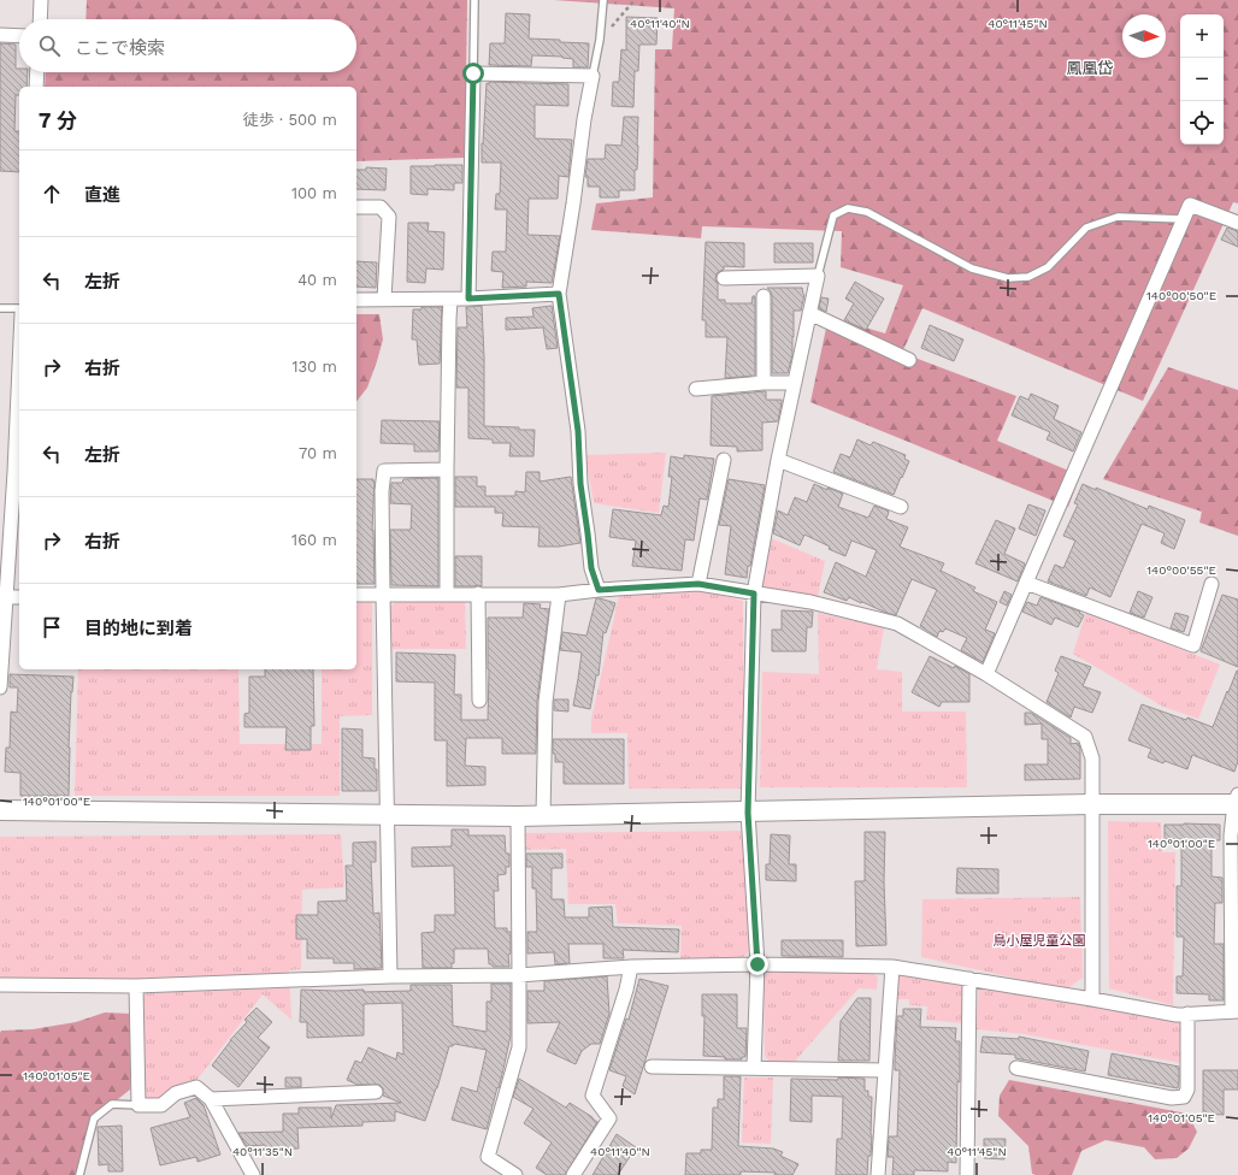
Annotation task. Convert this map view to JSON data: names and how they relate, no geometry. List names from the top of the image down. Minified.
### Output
{"districts":["鳳凰岱"],"parks":["鳥小屋児童公園"],"north":"right","page":{"map_buttons":["+","−"],"search":"ここで検索","heading":["7 分","徒歩 · 500 m"],"list":[["直進","100 m"],["左折","40 m"],["右折","130 m"],["左折","70 m"],["右折","160 m"],"目的地に到着"]},"coordinates":["40°11'40\"N","40°11'45\"N","140°00'50\"E","140°00'55\"E","140°01'00\"E","140°01'05\"E","40°11'35\"N"]}
